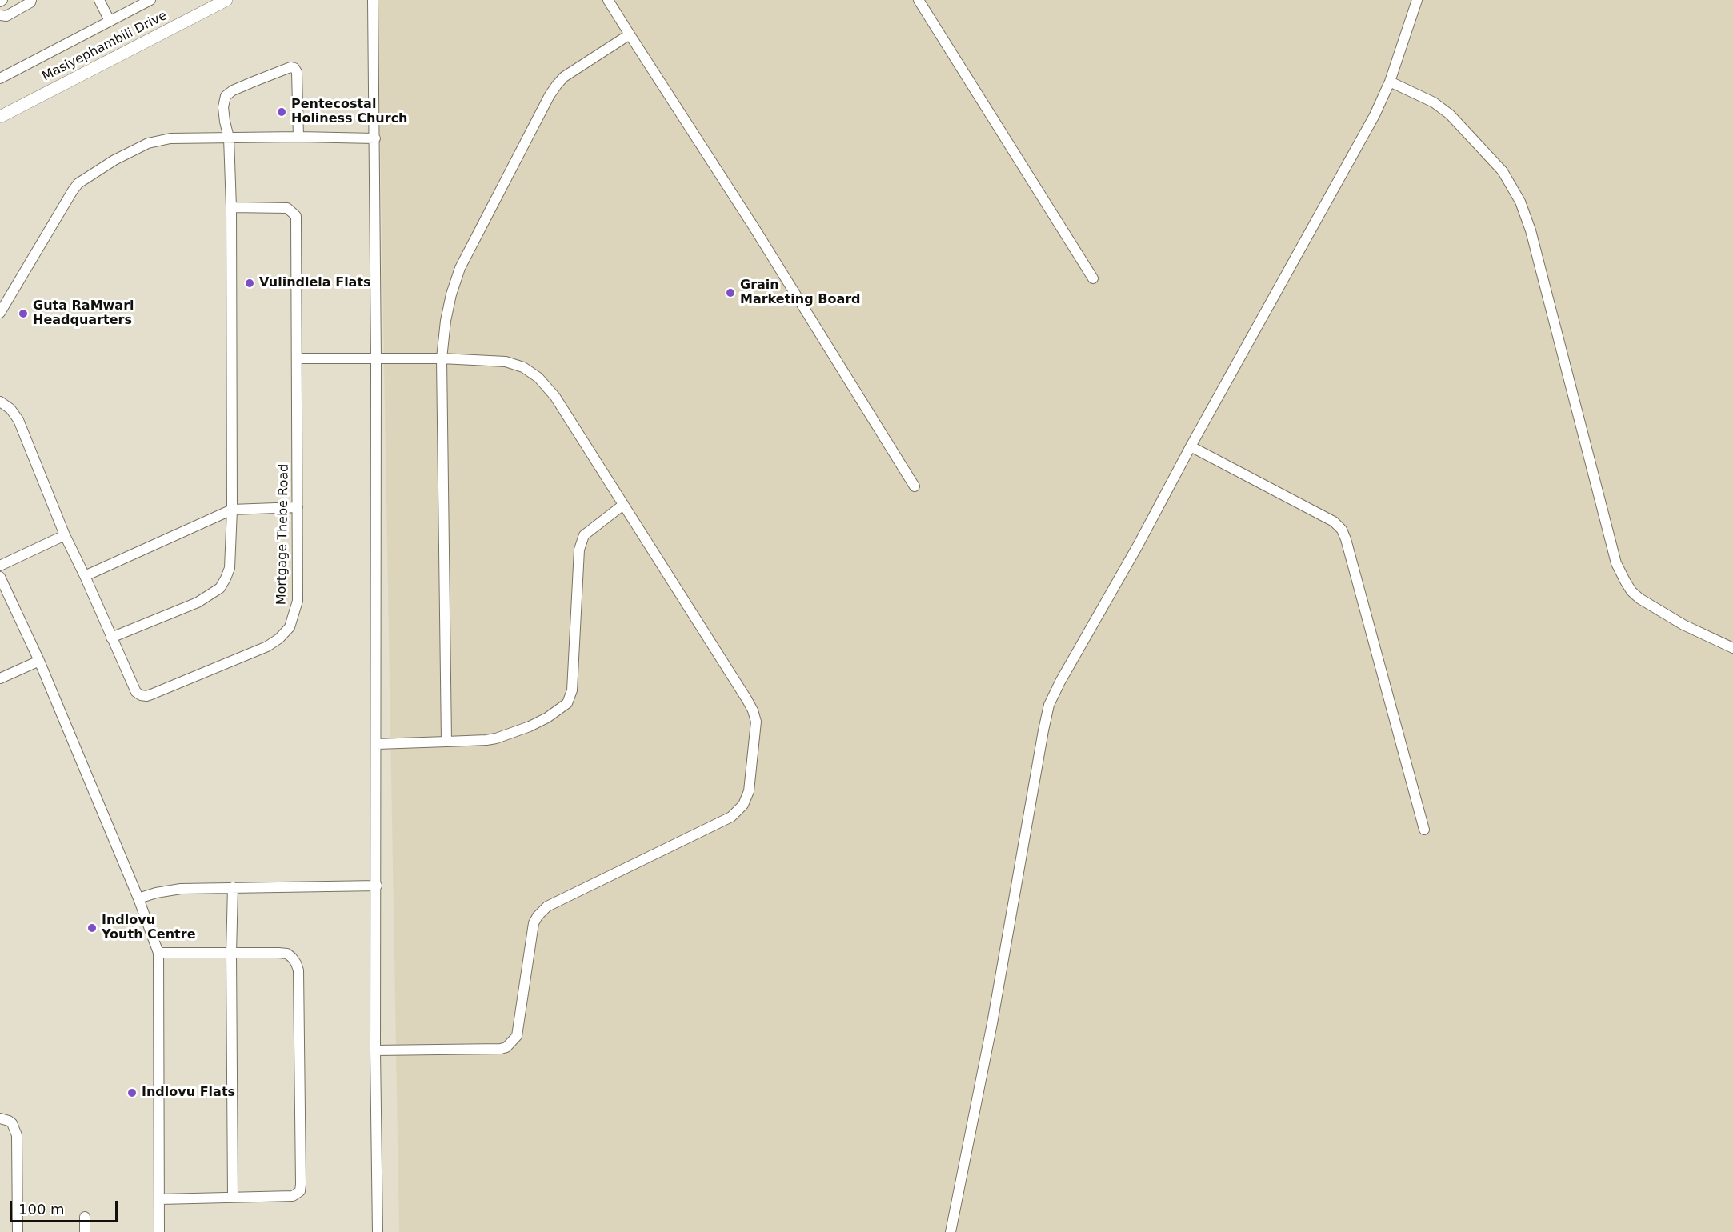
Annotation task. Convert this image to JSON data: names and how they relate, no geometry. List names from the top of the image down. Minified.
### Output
{"streets":{"main road":["Masiyephambili Drive"],"street":["Mortgage Thebe Road"]},"places":["Pentecostal Holiness Church","Vulindlela Flats","Grain Marketing Board","Guta RaMwari Headquarters","Indlovu Youth Centre","Indlovu Flats"],"scale_bar":"100 m"}
